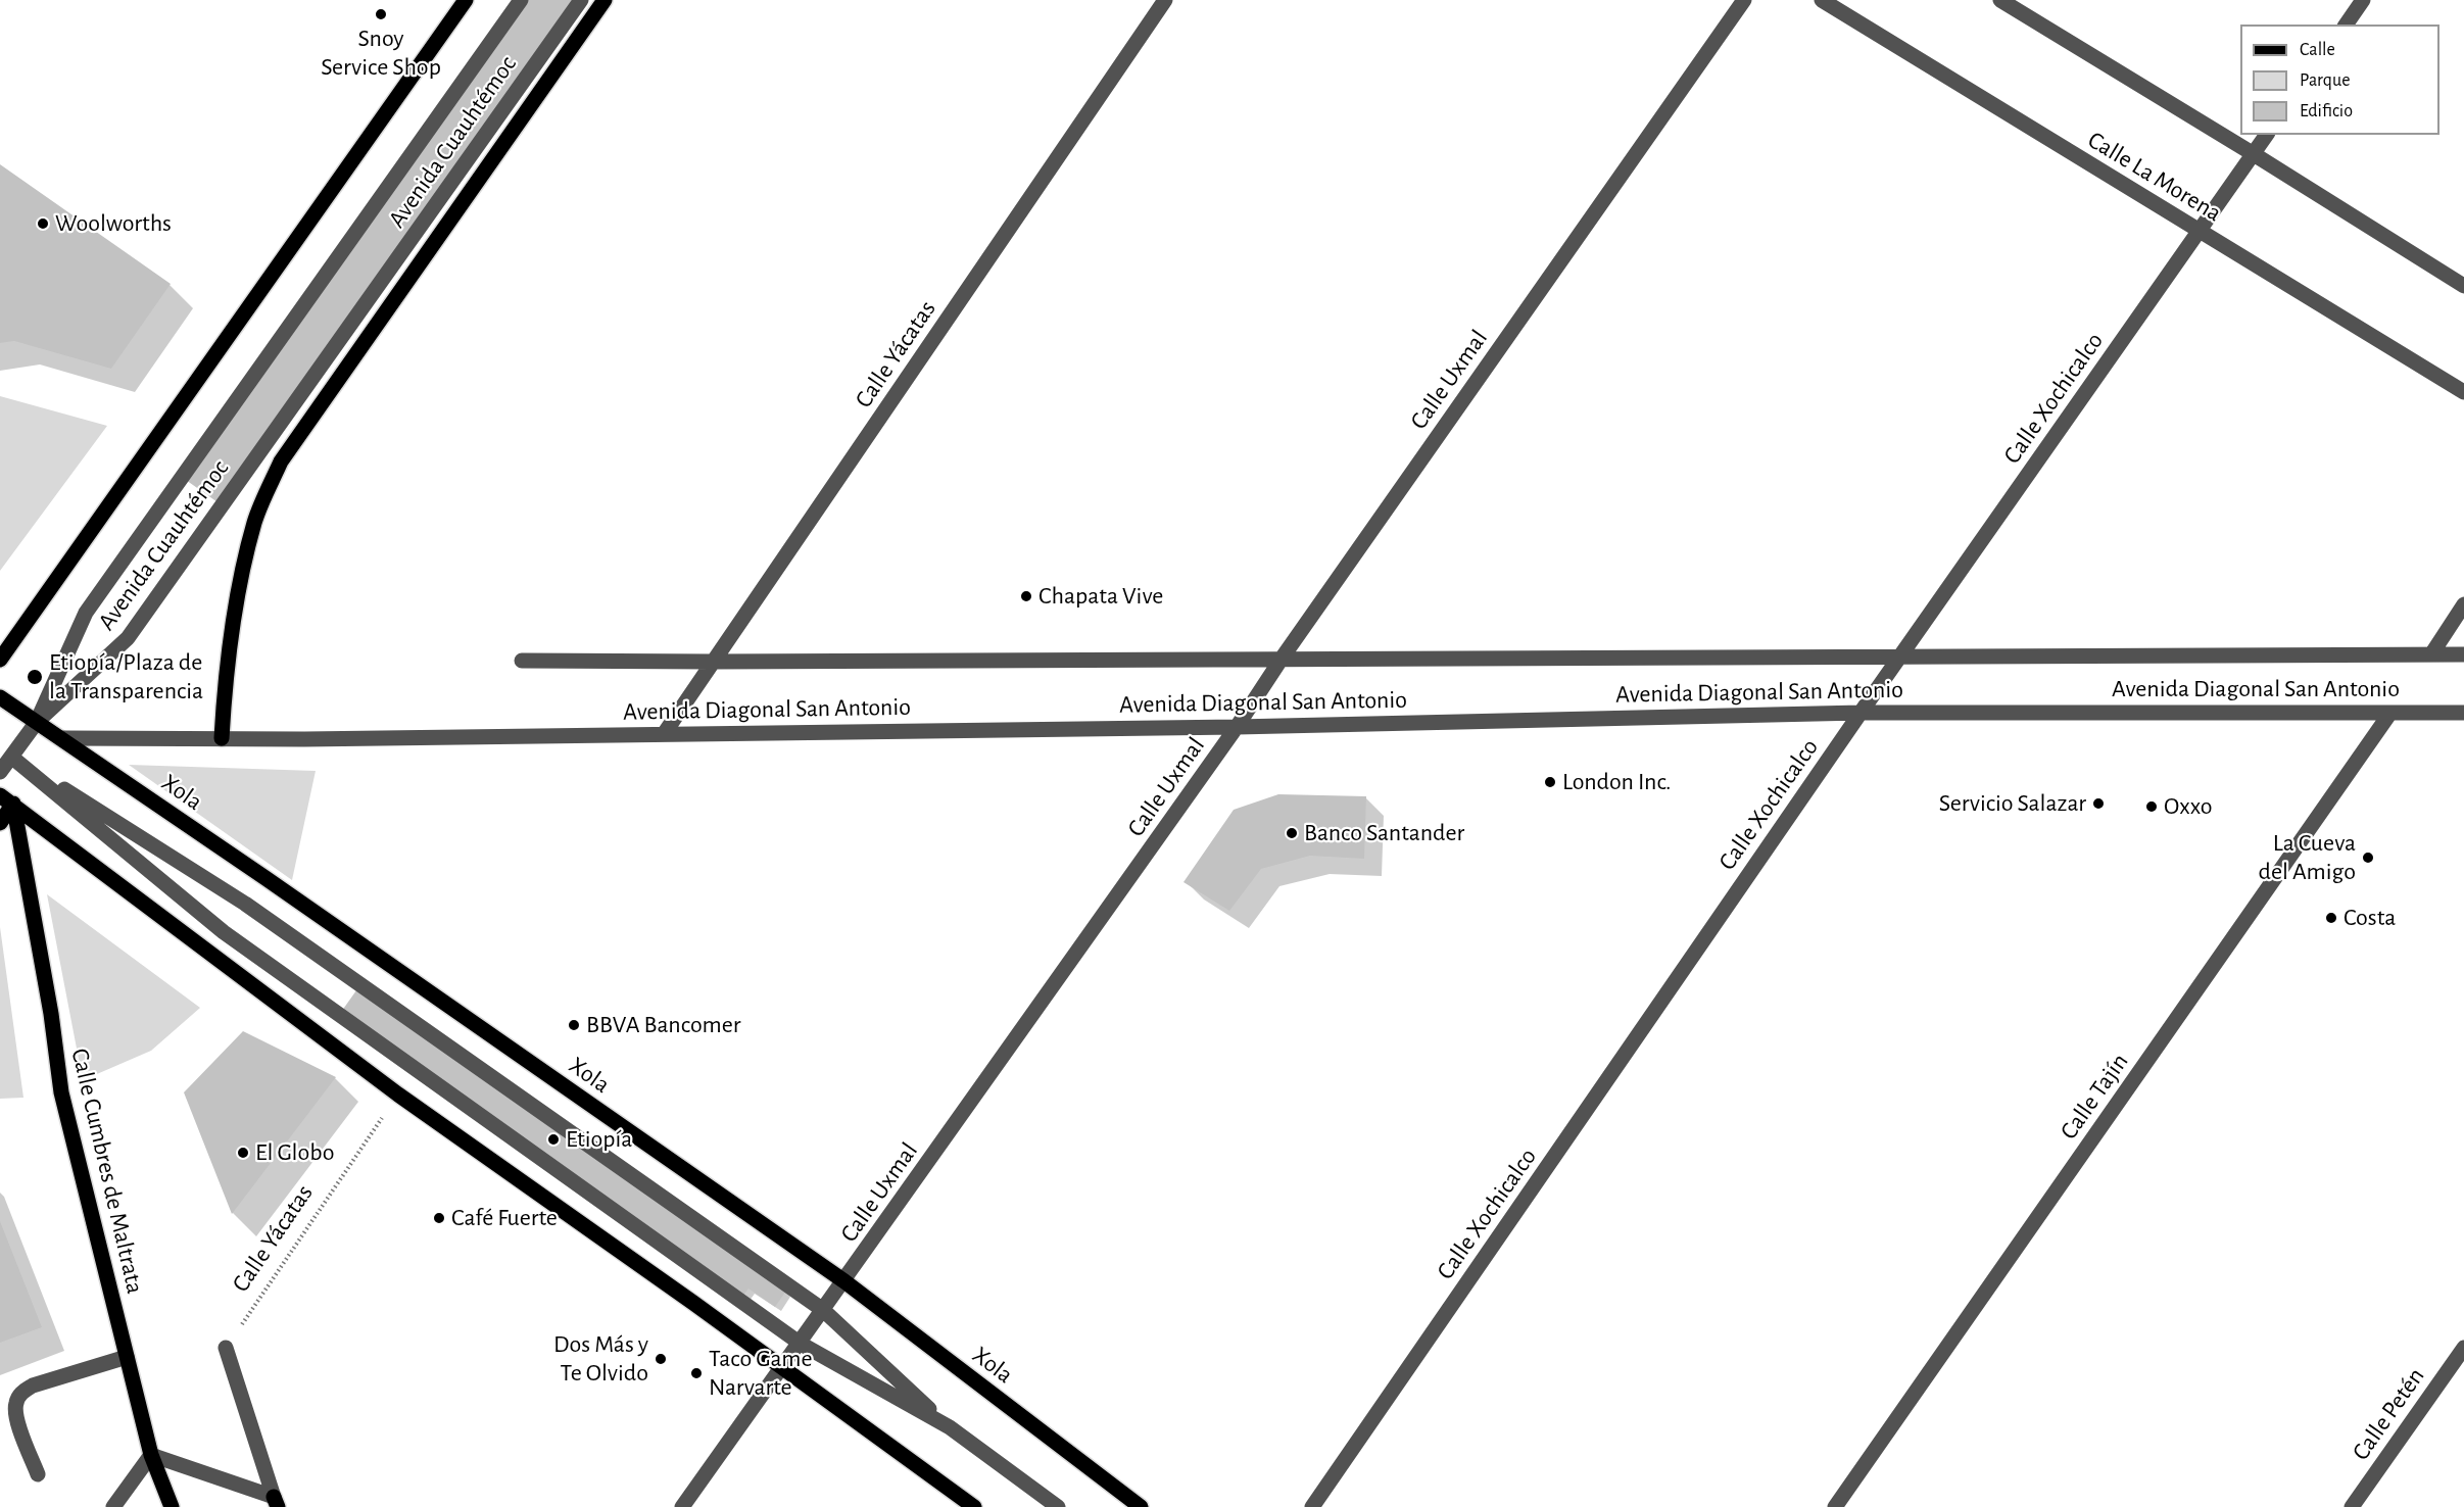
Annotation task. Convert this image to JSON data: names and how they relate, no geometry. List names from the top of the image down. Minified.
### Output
{"streets":{"main road":["Avenida Cuauhtémoc","Xola","Calle Cumbres de Maltrata"],"street":["Calle La Morena","Calle Yácatas","Calle Uxmal","Calle Xochicalco","Avenida Diagonal San Antonio","Calle Tajín","Calle Petén"]},"crossings":[["Avenida Cuauhtémoc","Avenida Diagonal San Antonio"],["Avenida Cuauhtémoc","Xola"],["Calle La Morena","Calle Xochicalco"],["Calle Yácatas","Avenida Diagonal San Antonio"],["Calle Uxmal","Avenida Diagonal San Antonio"],["Calle Uxmal","Xola"],["Calle Xochicalco","Avenida Diagonal San Antonio"],["Avenida Diagonal San Antonio","Xola"],["Avenida Diagonal San Antonio","Calle Tajín"]],"places":["Snoy Service Shop","Woolworths","Chapata Vive","Etiopía/Plaza de la Transparencia","London Inc.","Servicio Salazar","Oxxo","Banco Santander","La Cueva del Amigo","Costa","BBVA Bancomer","Etiopía","El Globo","Café Fuerte","Dos Más y Te Olvido","Taco Game Narvarte"],"legend":["Calle","Parque","Edificio"]}
